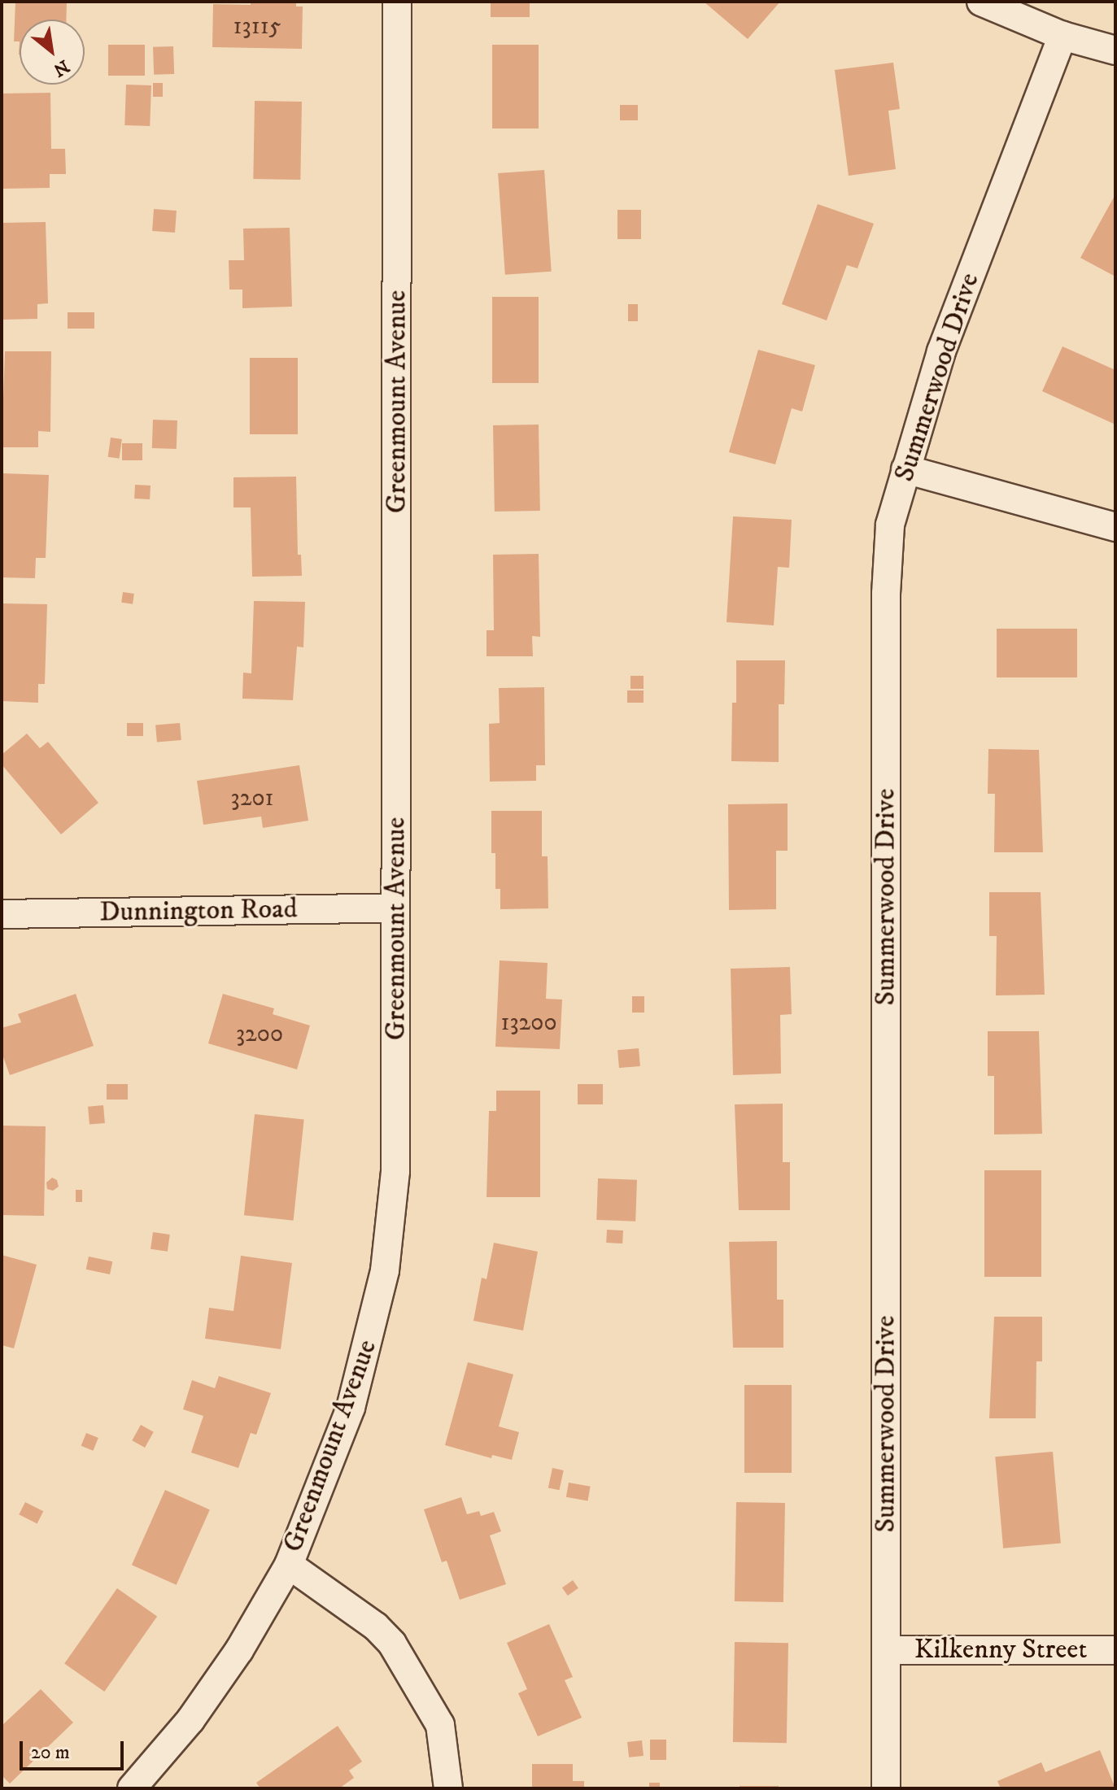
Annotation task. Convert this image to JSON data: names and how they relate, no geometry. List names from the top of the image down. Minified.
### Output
{"streets":{"street":["Summerwood Drive","Greenmount Avenue","Dunnington Road","Kilkenny Street"]},"crossings":[["Summerwood Drive","Kilkenny Street"],["Greenmount Avenue","Dunnington Road"]],"house_numbers":["13115","3201","13200","3200"],"scale_bar":"20 m","north":"bottom right"}
